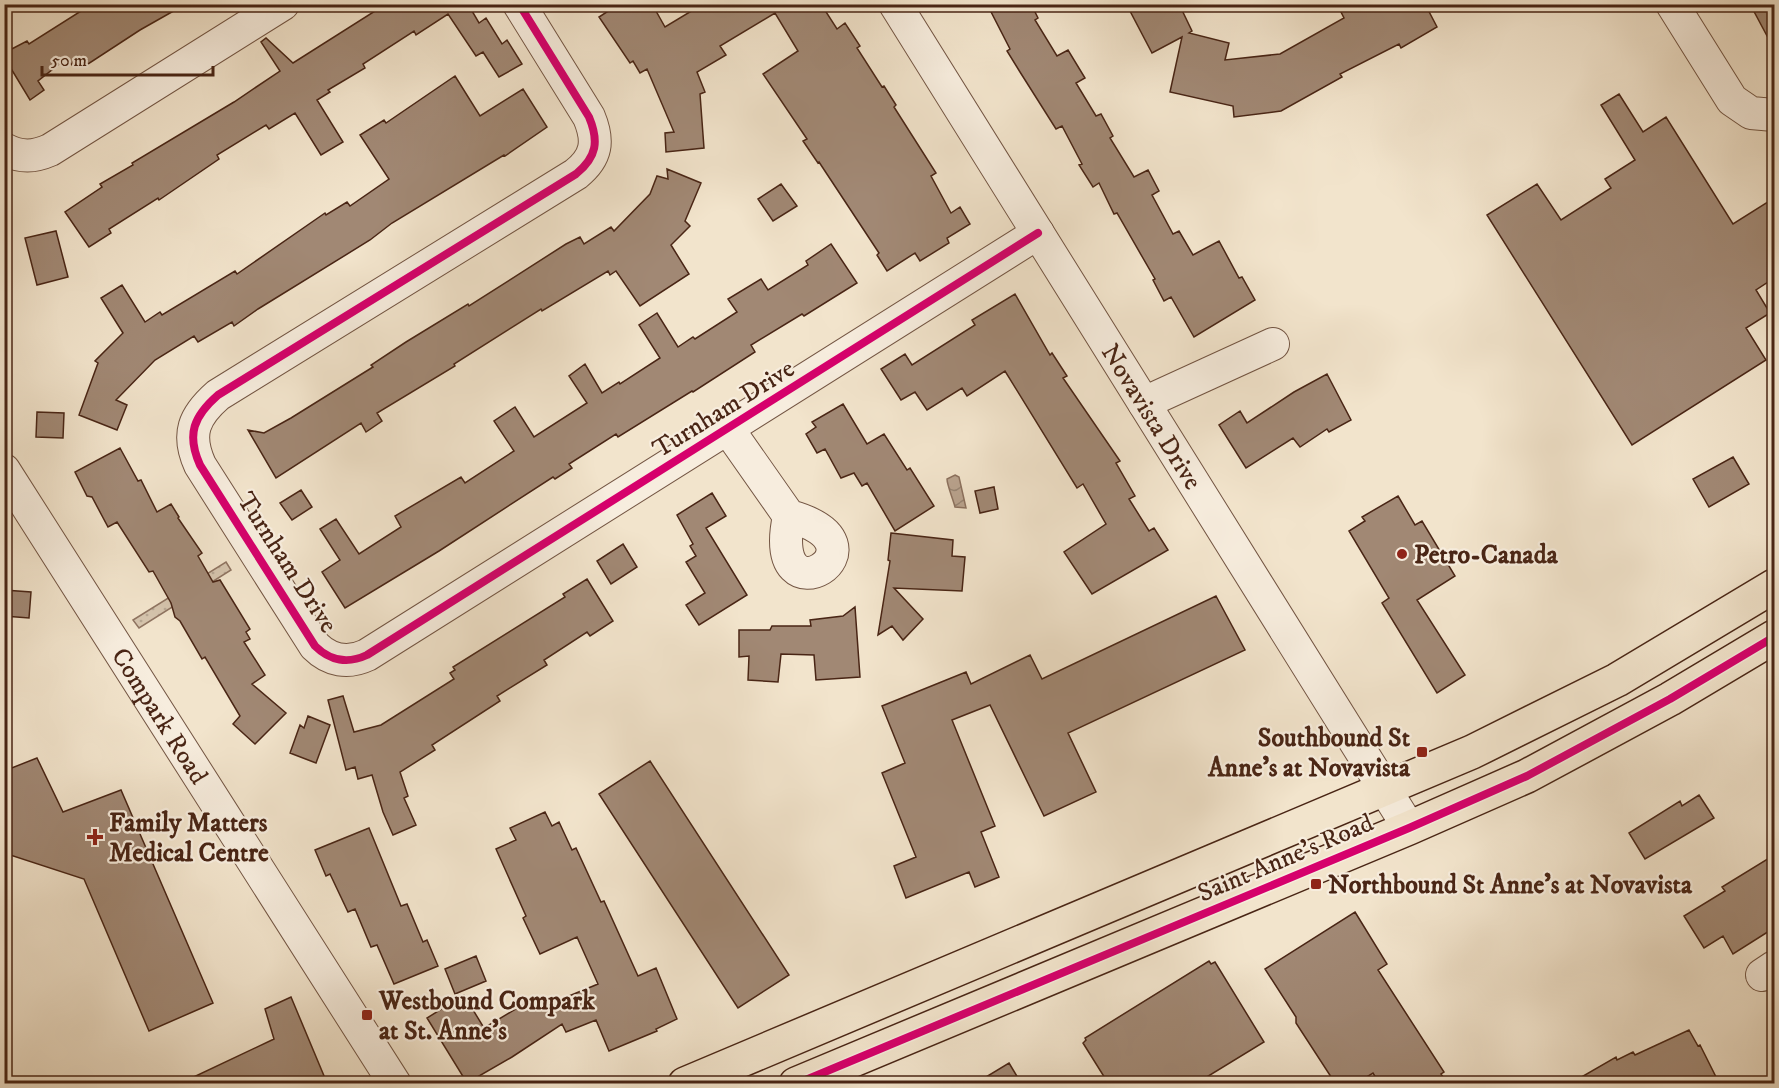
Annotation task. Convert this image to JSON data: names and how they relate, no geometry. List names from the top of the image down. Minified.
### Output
{"streets":{"main road":["Saint Anne's Road"],"street":["Turnham Drive","Novavista Drive","Compark Road"]},"crossings":[["Turnham Drive","Novavista Drive"],["Novavista Drive","Saint Anne's Road"]],"places":{"other":["Petro-Canada"],"transit":["Southbound St Anne's at Novavista","Northbound St Anne's at Novavista","Westbound Compark at St. Anne's"],"health":["Family Matters Medical Centre"]},"scale_bar":"50 m"}
